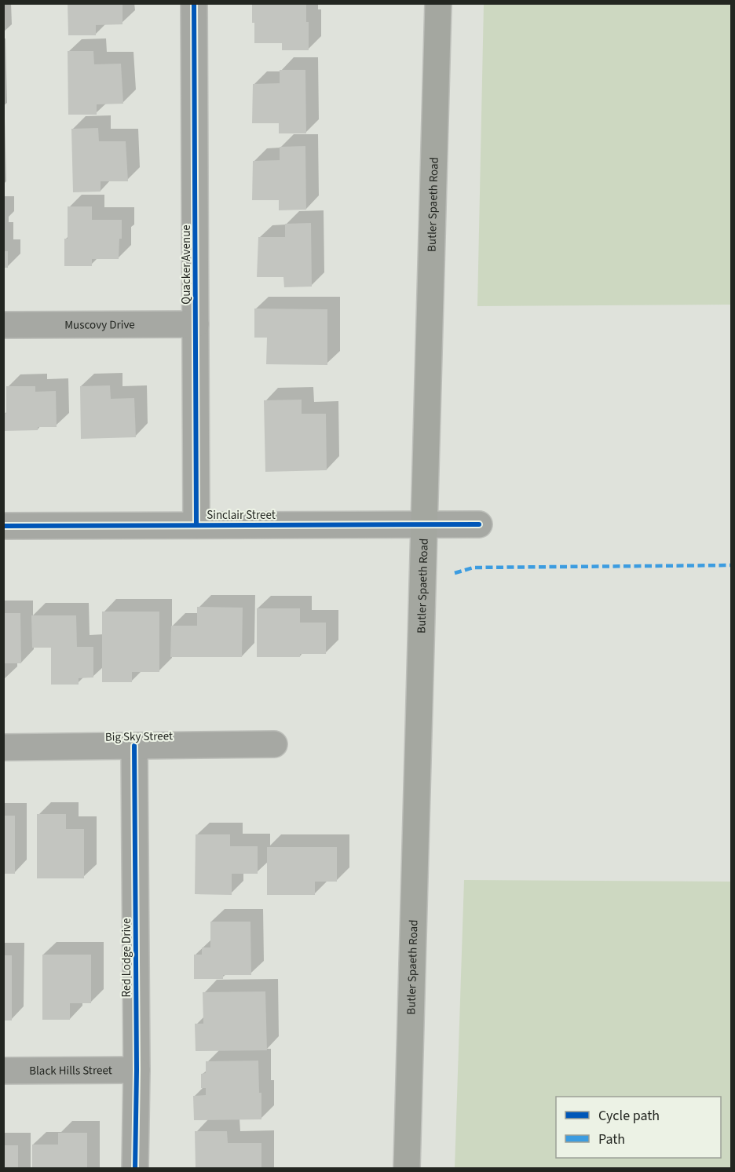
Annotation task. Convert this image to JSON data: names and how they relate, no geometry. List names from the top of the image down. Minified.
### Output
{"streets":{"main road":["Butler Spaeth Road"],"street":["Quacker Avenue","Muscovy Drive","Sinclair Street","Big Sky Street","Red Lodge Drive","Black Hills Street"]},"crossings":[["Butler Spaeth Road","Sinclair Street"],["Quacker Avenue","Muscovy Drive"],["Quacker Avenue","Sinclair Street"],["Big Sky Street","Red Lodge Drive"],["Red Lodge Drive","Black Hills Street"]],"legend":["Cycle path","Path"]}
